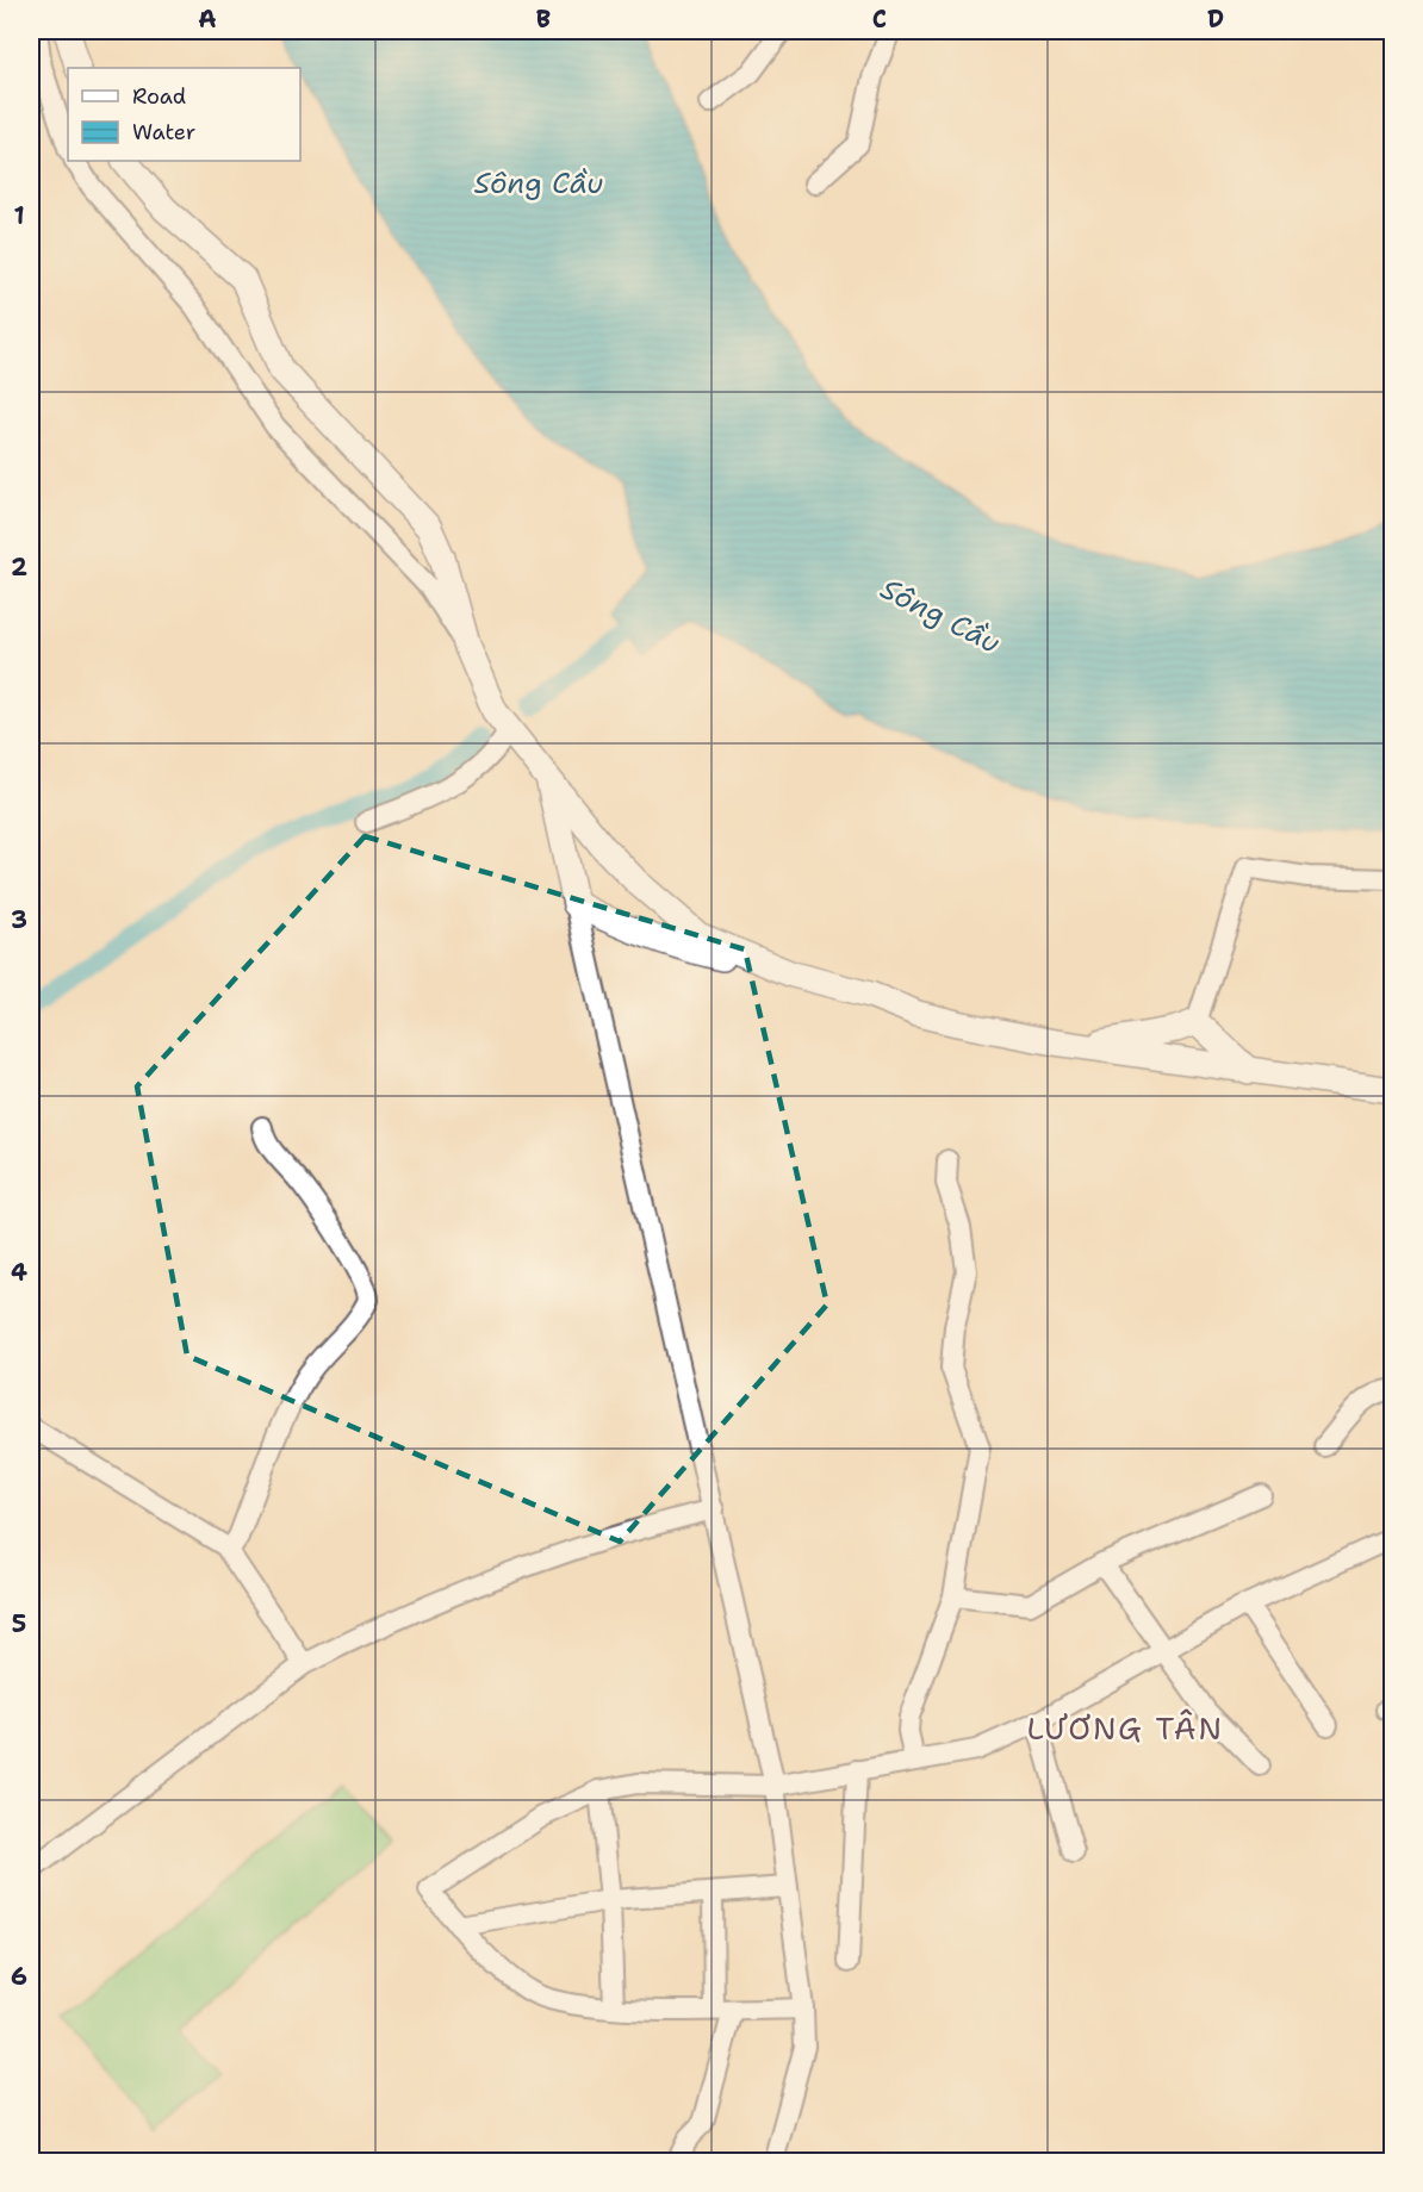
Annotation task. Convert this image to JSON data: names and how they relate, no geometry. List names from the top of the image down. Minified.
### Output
{"districts":["LƯƠNG TÂN"],"water":["Sông Cầu"],"legend":["Road","Water"],"grid":{"columns":["A","B","C","D"],"rows":["1","2","3","4","5","6"]}}
